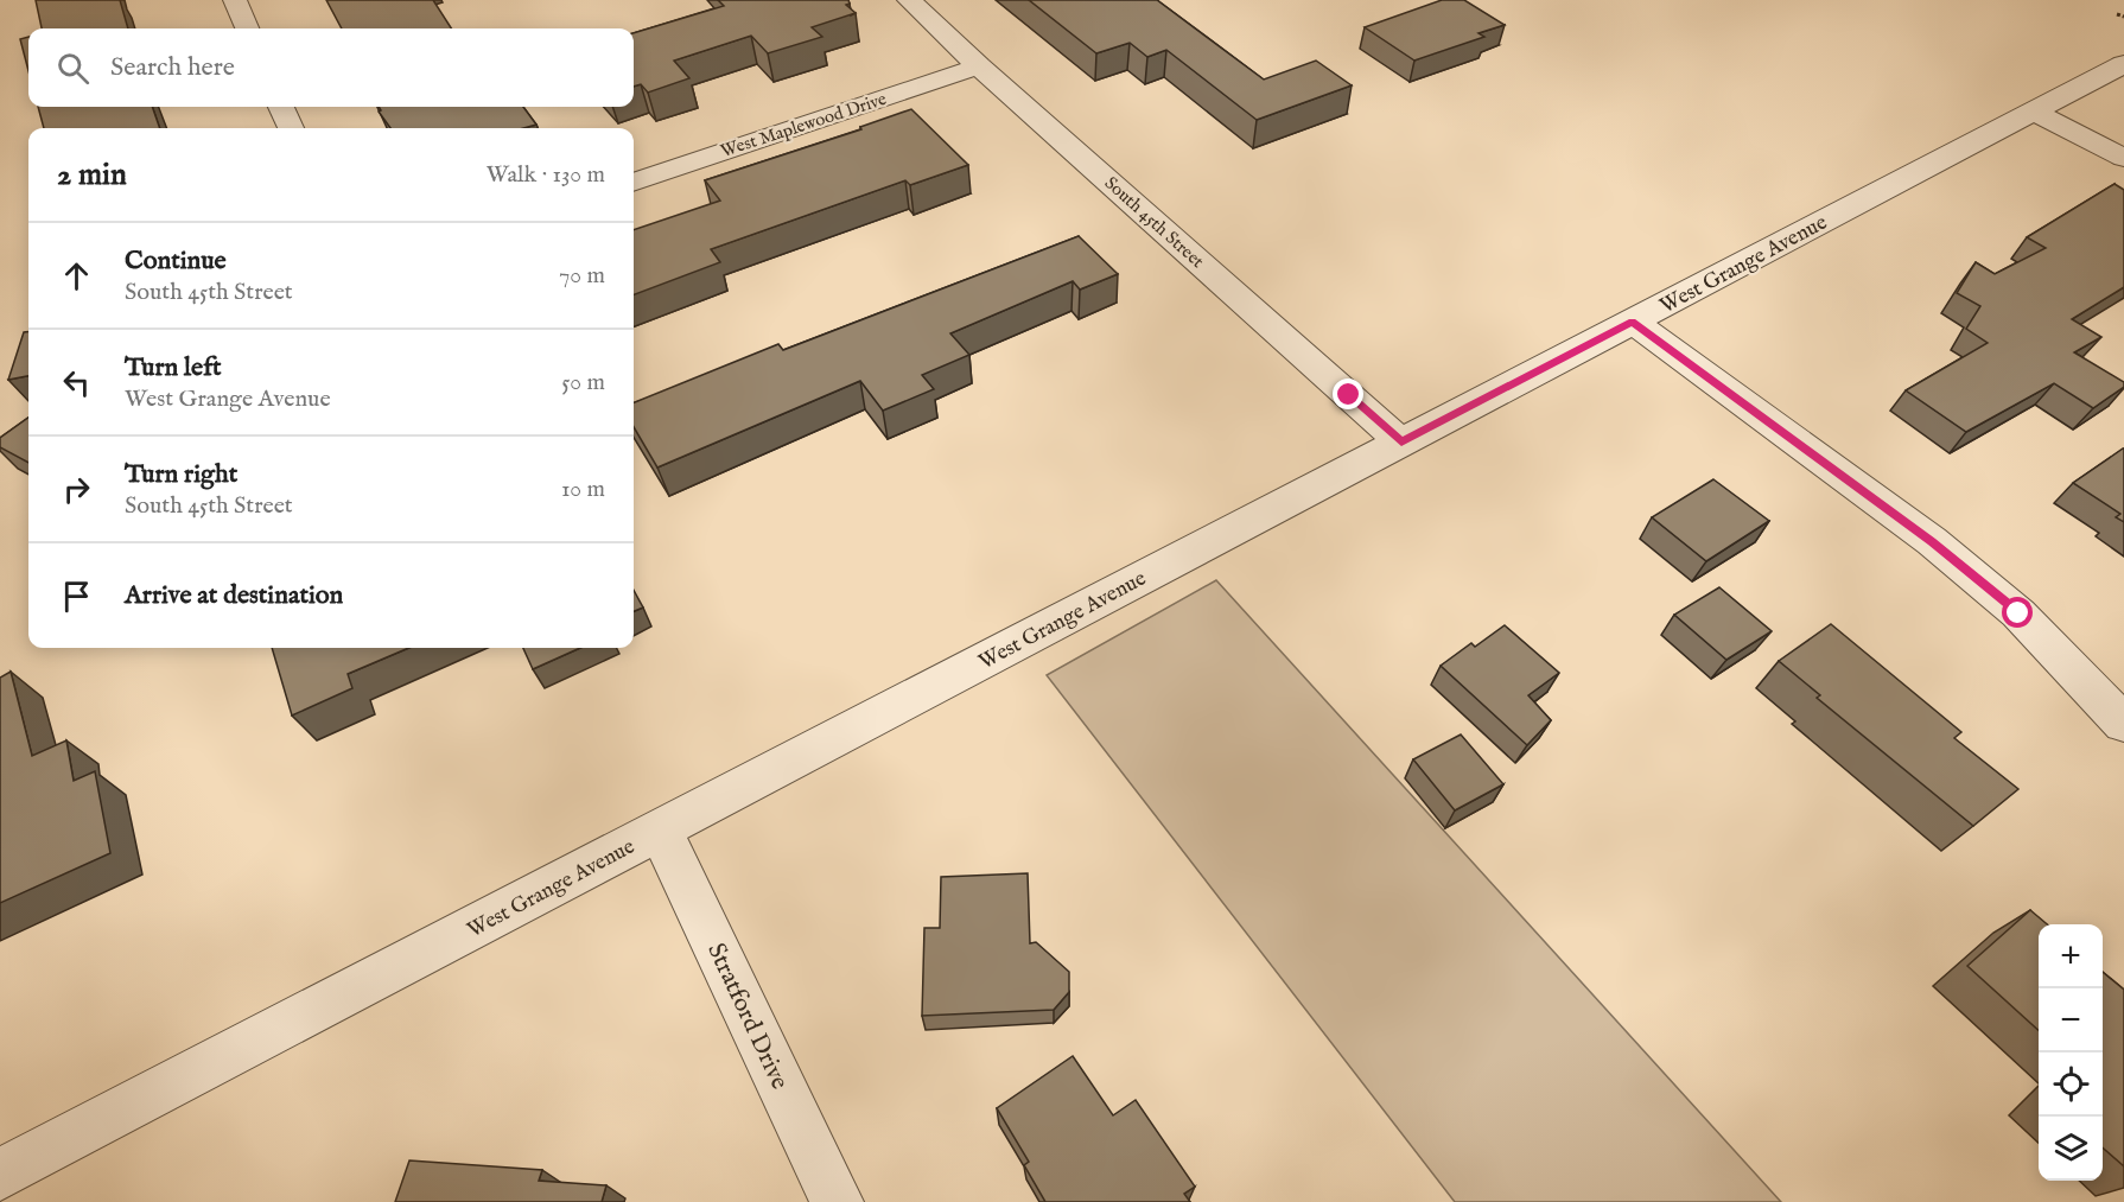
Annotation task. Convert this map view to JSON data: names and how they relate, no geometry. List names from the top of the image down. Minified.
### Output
{"streets":{"street":["West Maplewood Drive","South 45th Street","West Grange Avenue","Stratford Drive"]},"crossings":[["West Maplewood Drive","South 45th Street"],["South 45th Street","West Grange Avenue"],["West Grange Avenue","Stratford Drive"]],"page":{"search":"Search here","heading":["2 min","Walk · 130 m"],"list":[["Continue","South 45th Street","70 m"],["Turn left","West Grange Avenue","50 m"],["Turn right","South 45th Street","10 m"],"Arrive at destination"],"map_buttons":["+","−"]}}
